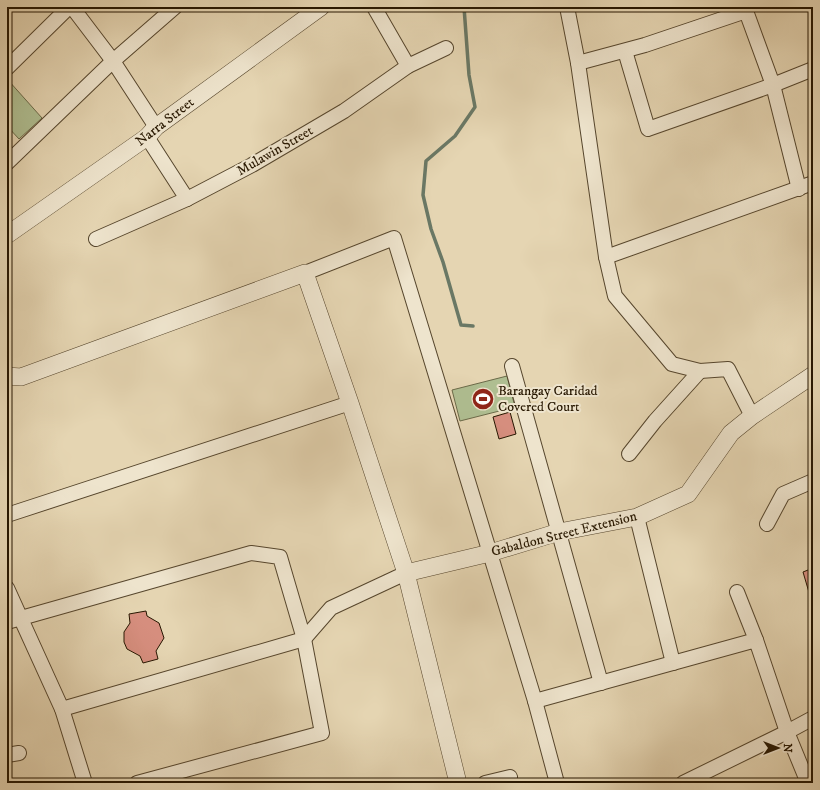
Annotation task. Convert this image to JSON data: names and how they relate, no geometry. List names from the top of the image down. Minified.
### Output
{"streets":{"street":["Narra Street","Mulawin Street","Gabaldon Street Extension"]},"places":{"sports":["Barangay Caridad Covered Court"]},"north":"right"}
